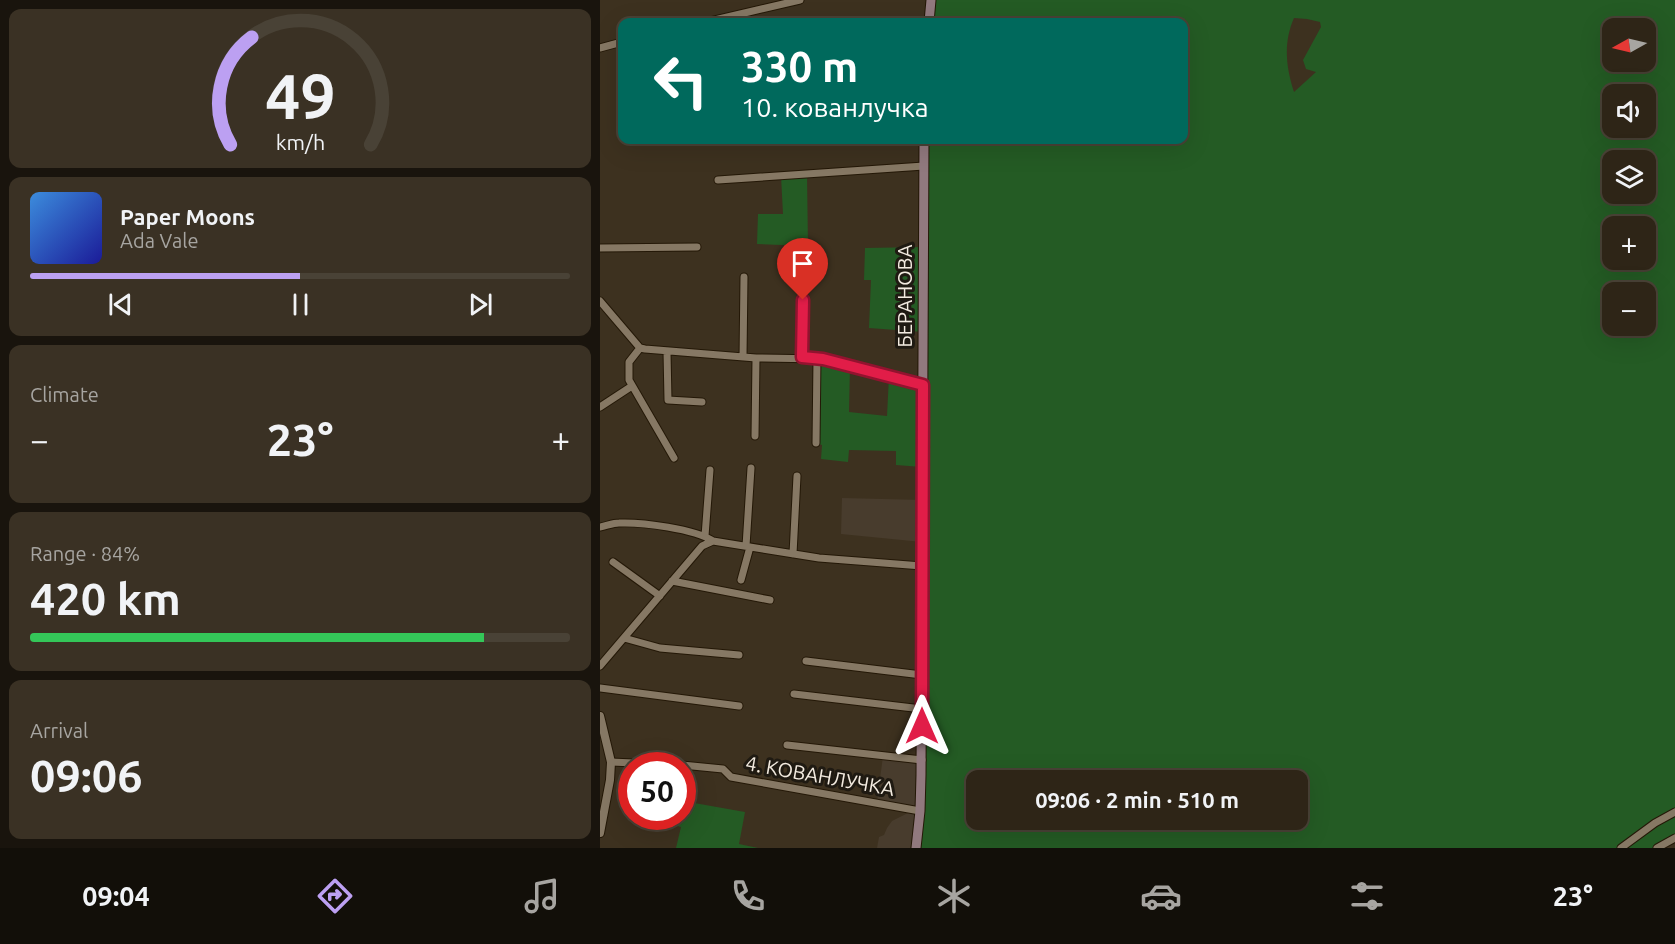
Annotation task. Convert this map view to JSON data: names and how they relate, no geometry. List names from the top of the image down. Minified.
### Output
{"streets":{"main road":["БЕРАНОВА"],"street":["4. КОВАНЛУЧКА"]},"crossings":[["БЕРАНОВА","4. КОВАНЛУЧКА"]],"north":"left","page":{"map_buttons":["+","−"],"turn":["330 m","10. кованлучка"],"song":["Paper Moons","Ada Vale"],"tile":["Climate",["Range · 84%","420 km"],["Arrival","09:06"]],"heat":["−","23°","+"],"limit":"50","trip":"09:06 · 2 min · 510 m","tabs":["09:04","23°"],"gauge":["49","km/h"]}}
